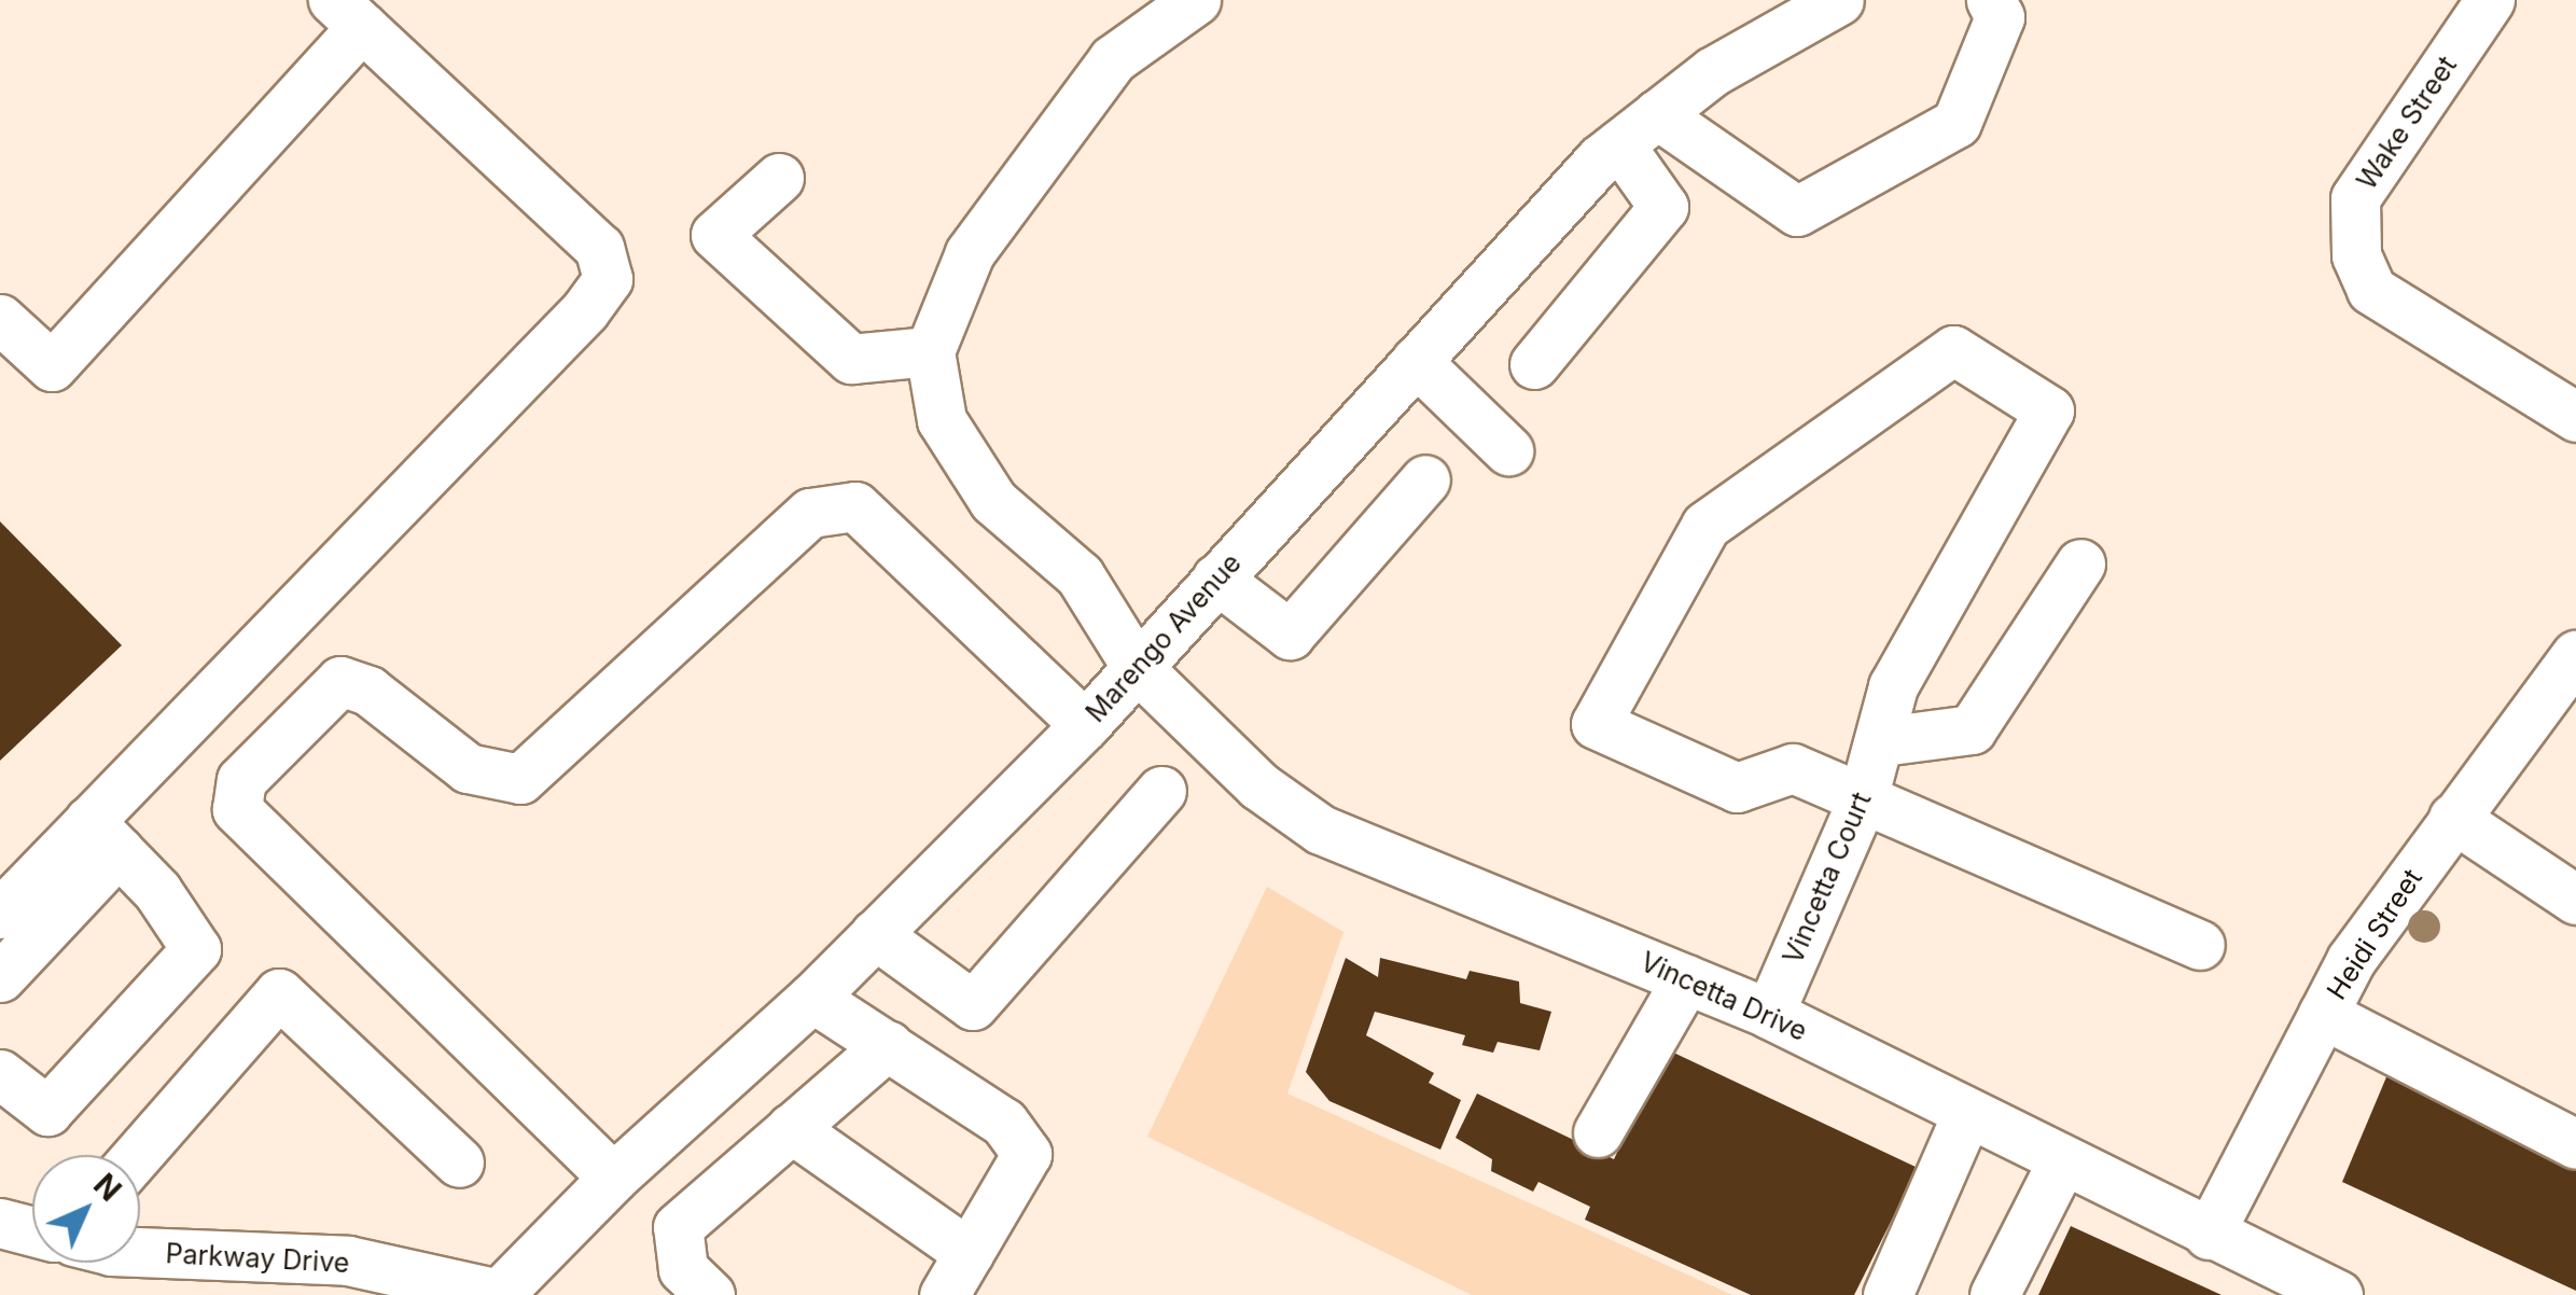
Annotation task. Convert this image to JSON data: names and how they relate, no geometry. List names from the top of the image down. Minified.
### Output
{"streets":{"street":["Wake Street","Marengo Avenue","Vincetta Court","Heidi Street","Vincetta Drive","Parkway Drive"]},"crossings":[["Marengo Avenue","Vincetta Drive"],["Marengo Avenue","Parkway Drive"],["Vincetta Court","Vincetta Drive"],["Heidi Street","Vincetta Drive"]],"north":"top right"}
